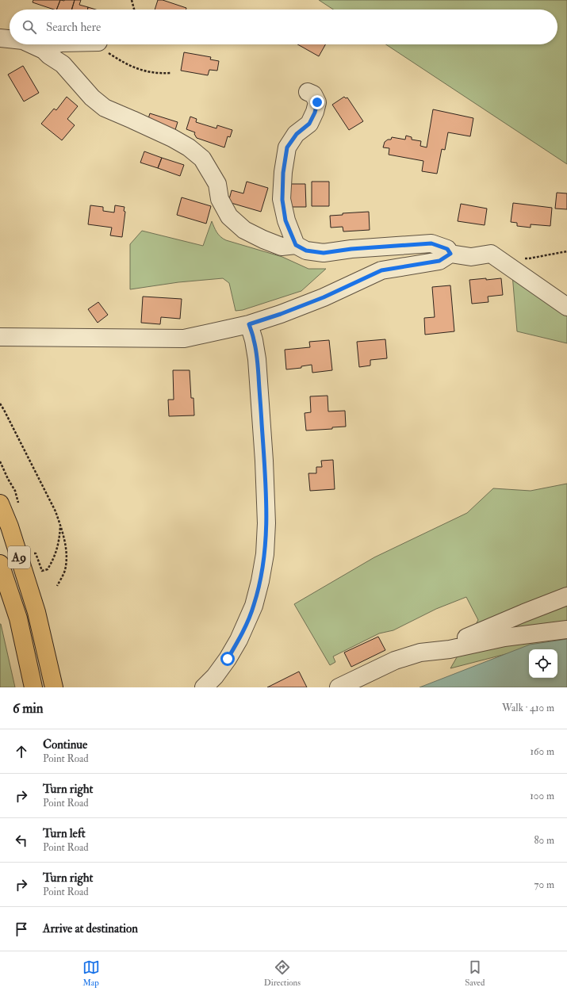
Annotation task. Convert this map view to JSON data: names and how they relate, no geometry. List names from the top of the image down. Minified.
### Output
{"streets":{"highway":["A9"]},"page":{"search":"Search here","heading":["6 min","Walk · 410 m"],"list":[["Continue","Point Road","160 m"],["Turn right","Point Road","100 m"],["Turn left","Point Road","80 m"],["Turn right","Point Road","70 m"],"Arrive at destination"],"nav":["Map","Directions","Saved"]}}
